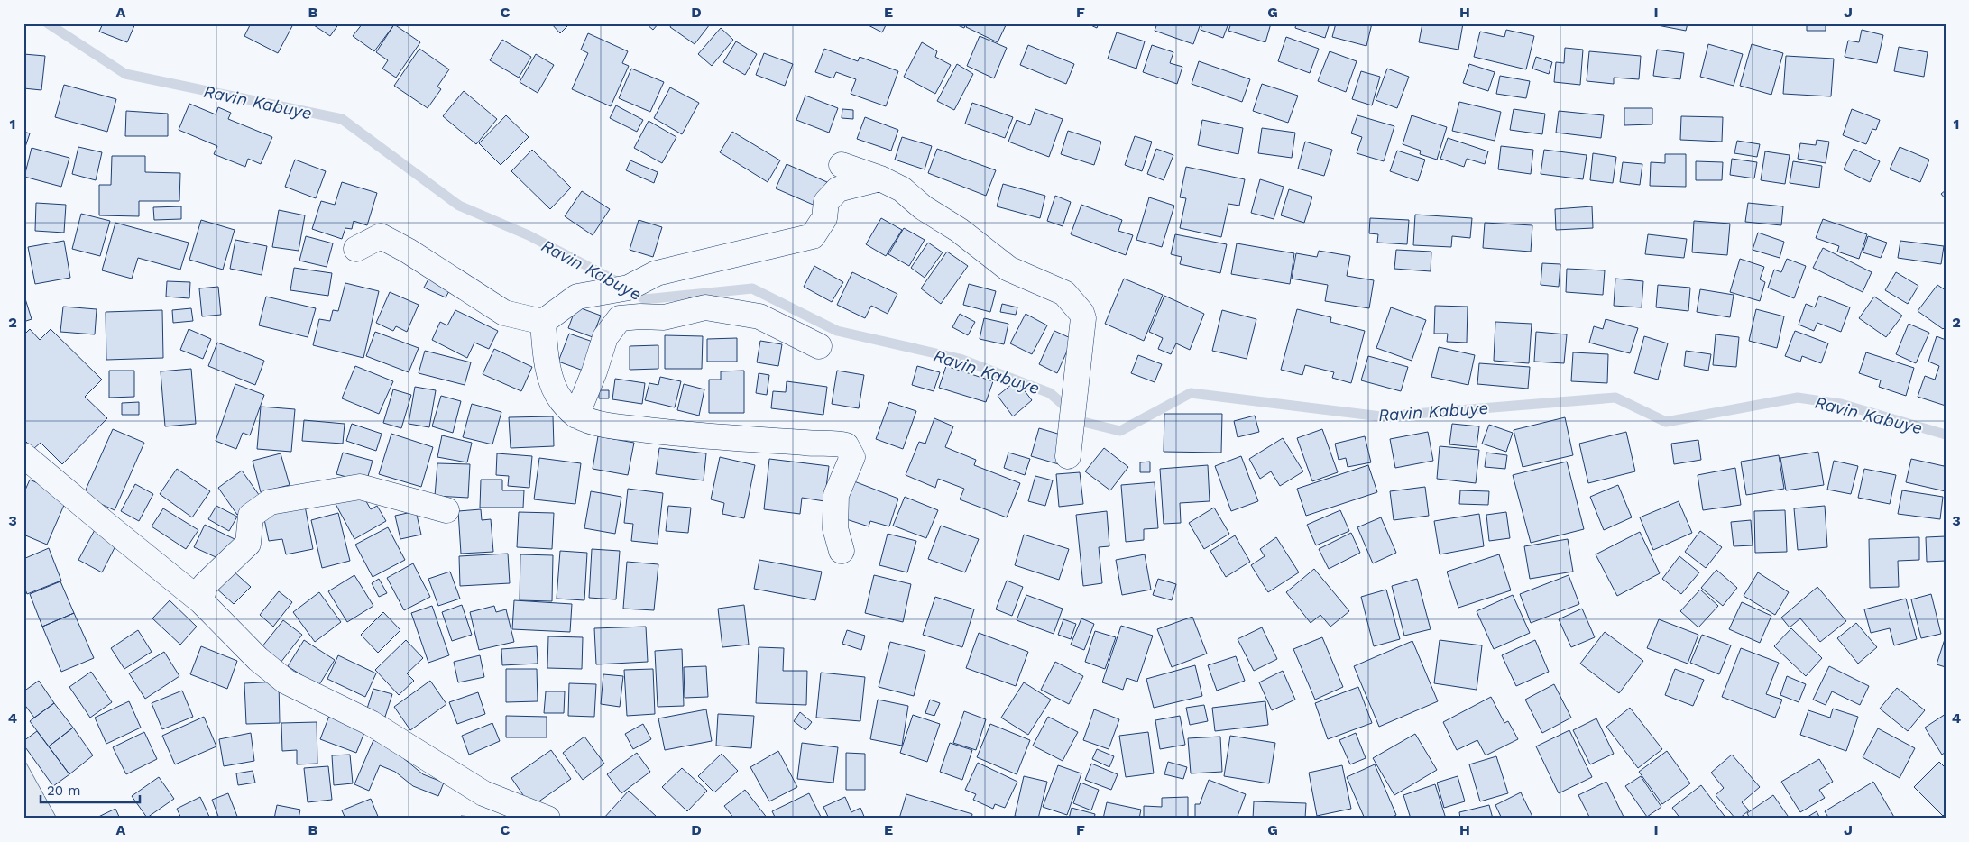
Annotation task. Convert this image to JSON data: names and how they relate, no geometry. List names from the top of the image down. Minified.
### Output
{"water":["Ravin Kabuye"],"scale_bar":"20 m","grid":{"columns":["A","B","C","D","E","F","G","H","I","J"],"rows":["1","2","3","4"]}}
